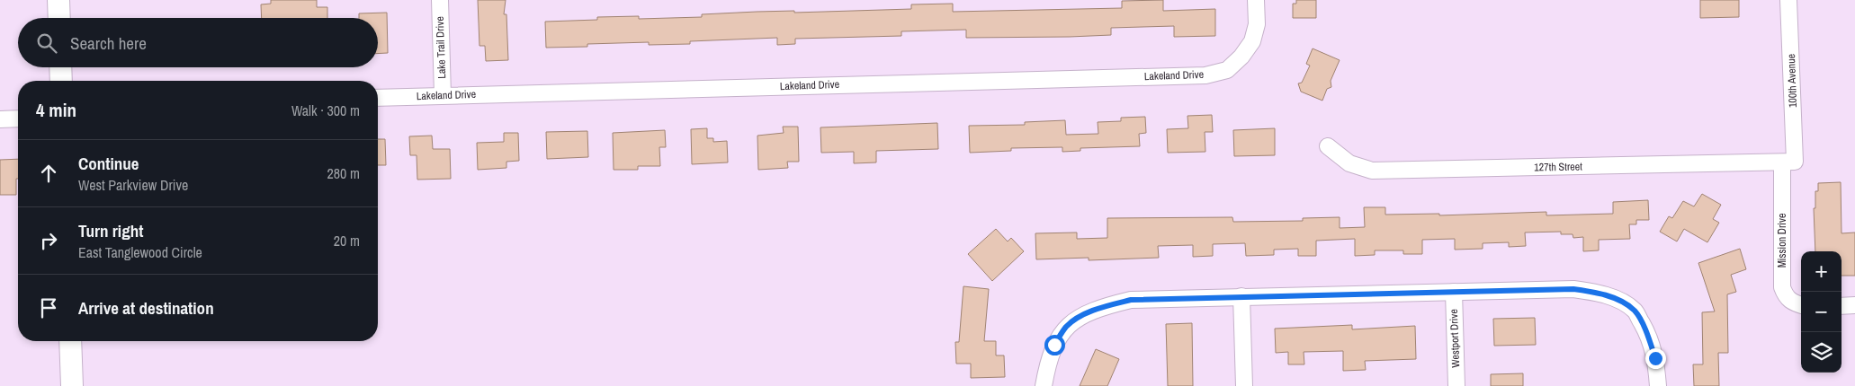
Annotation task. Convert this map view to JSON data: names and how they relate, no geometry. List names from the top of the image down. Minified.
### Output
{"streets":{"street":["Lake Trail Drive","Lakeland Drive","100th Avenue","127th Street","Mission Drive","Westport Drive"]},"crossings":[["Lake Trail Drive","Lakeland Drive"],["100th Avenue","127th Street"],["100th Avenue","Mission Drive"],["127th Street","Mission Drive"]],"page":{"search":"Search here","heading":["4 min","Walk · 300 m"],"list":[["Continue","West Parkview Drive","280 m"],["Turn right","East Tanglewood Circle","20 m"],"Arrive at destination"],"map_buttons":["+","−"]}}
